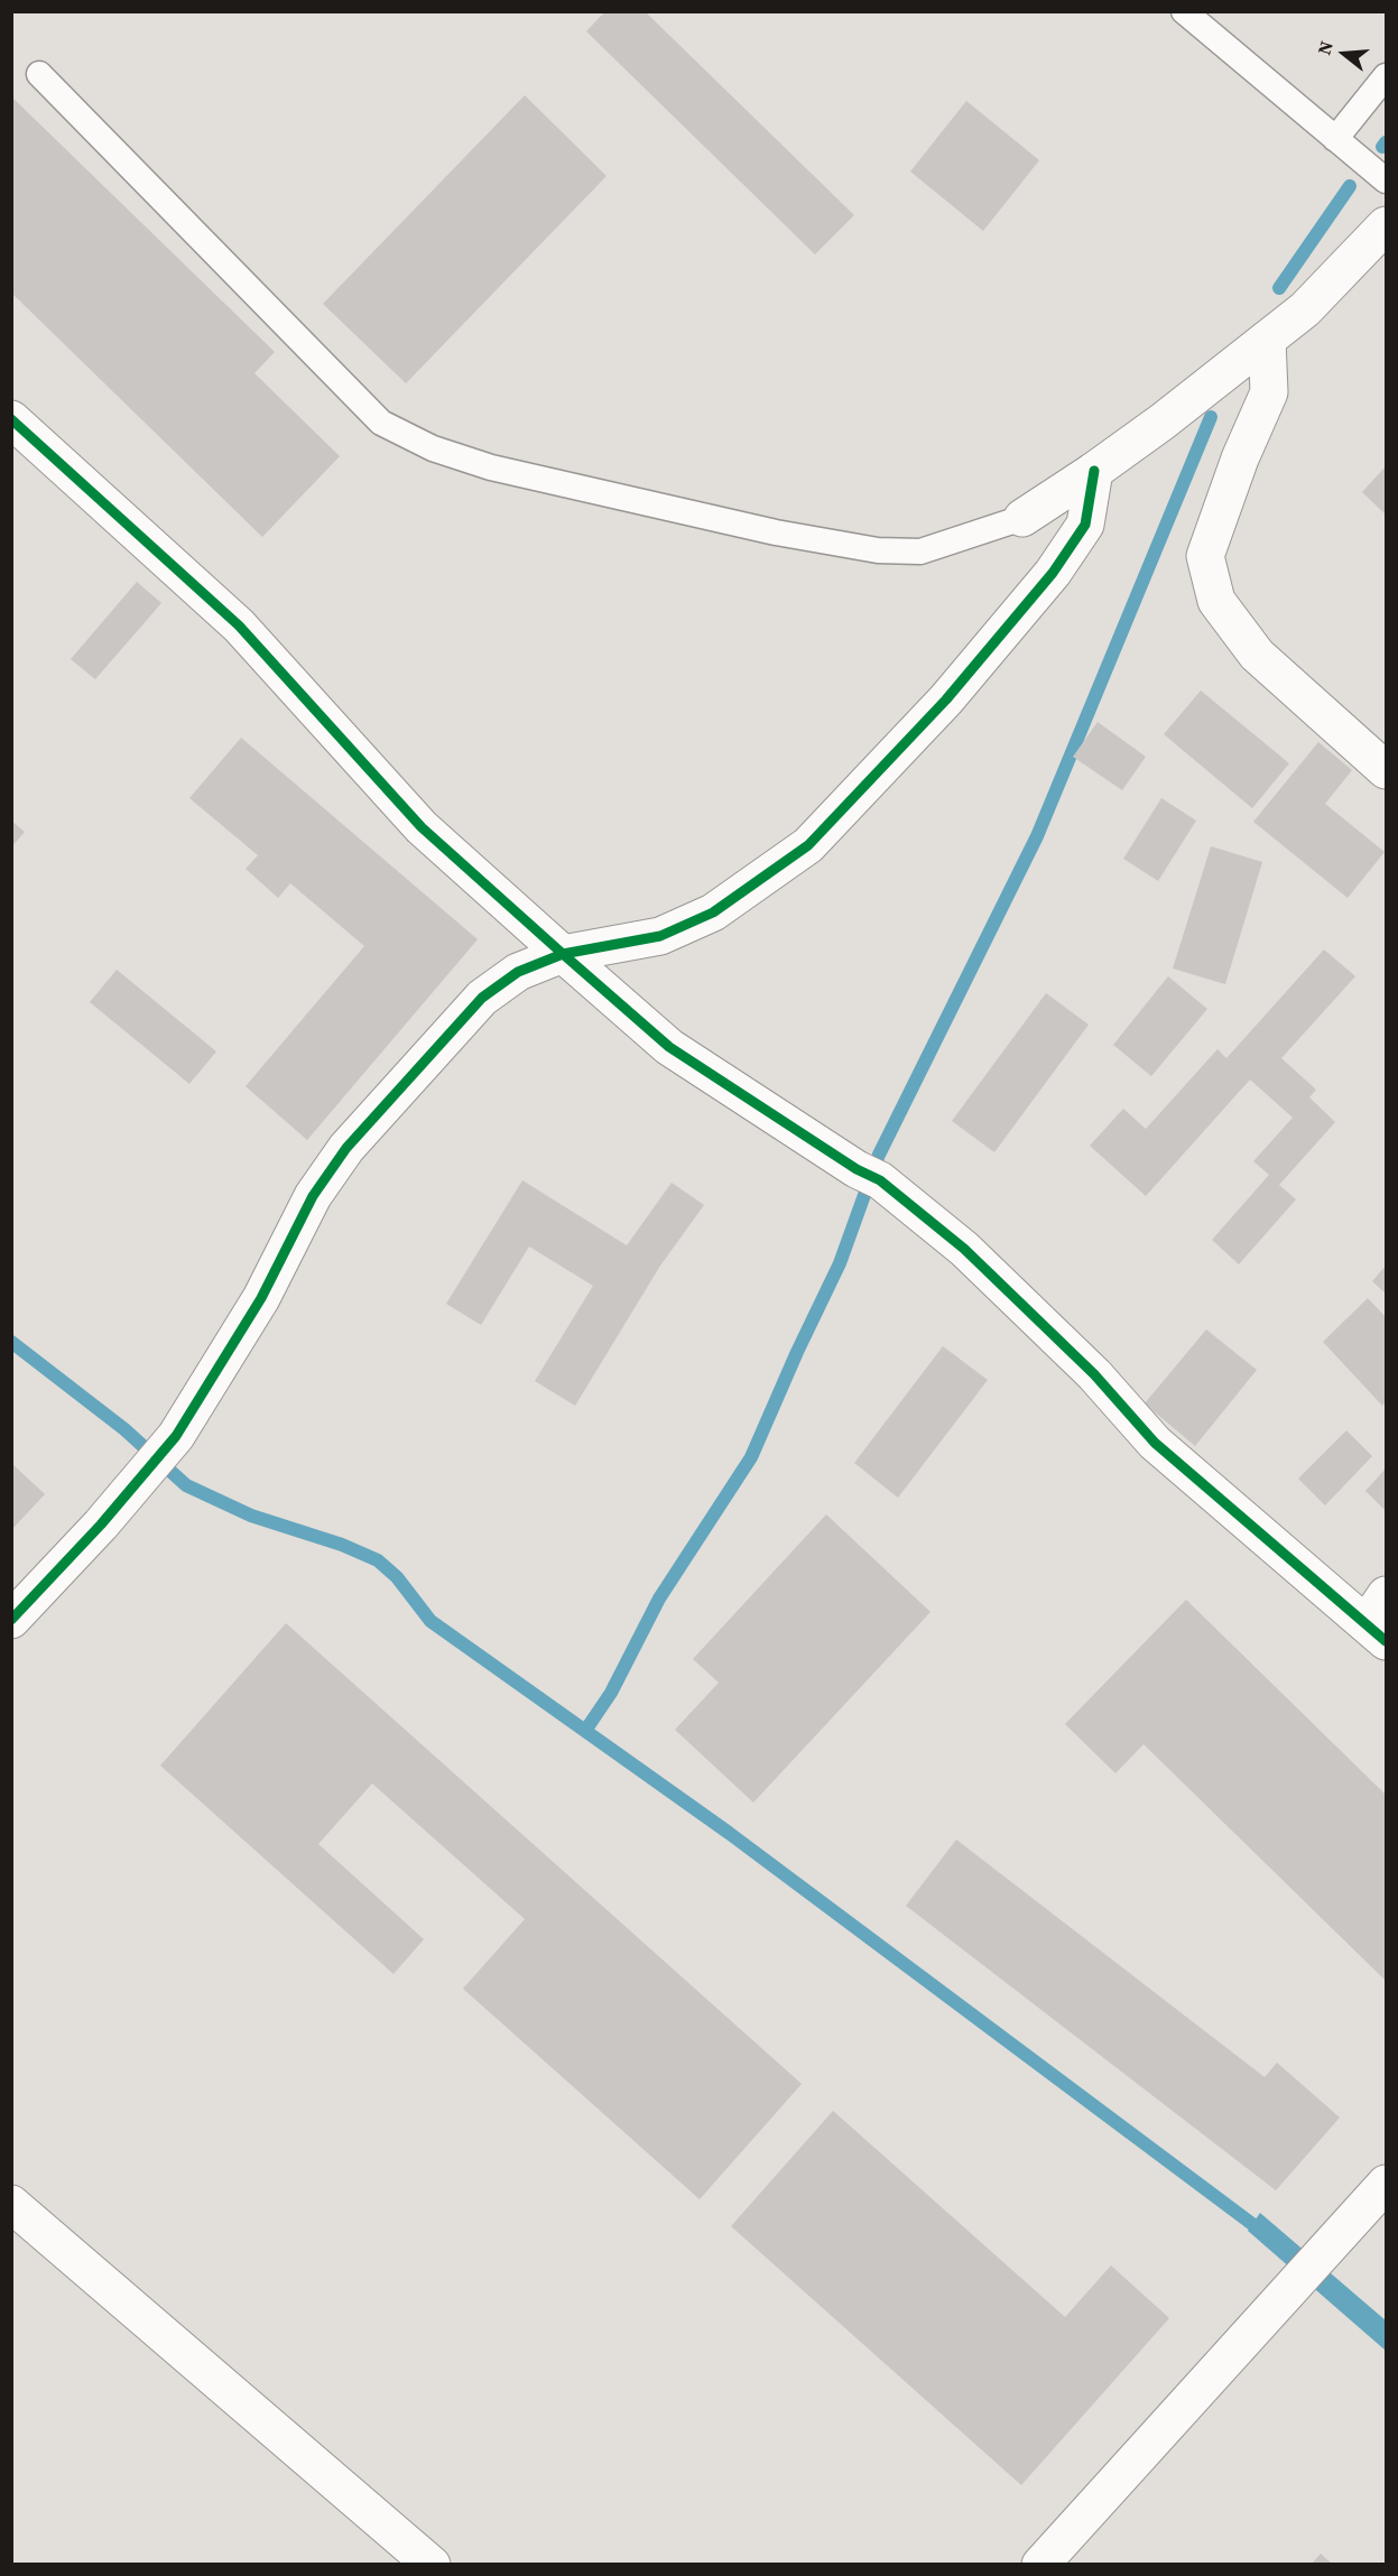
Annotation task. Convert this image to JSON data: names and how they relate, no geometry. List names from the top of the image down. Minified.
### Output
{"north":"left"}
